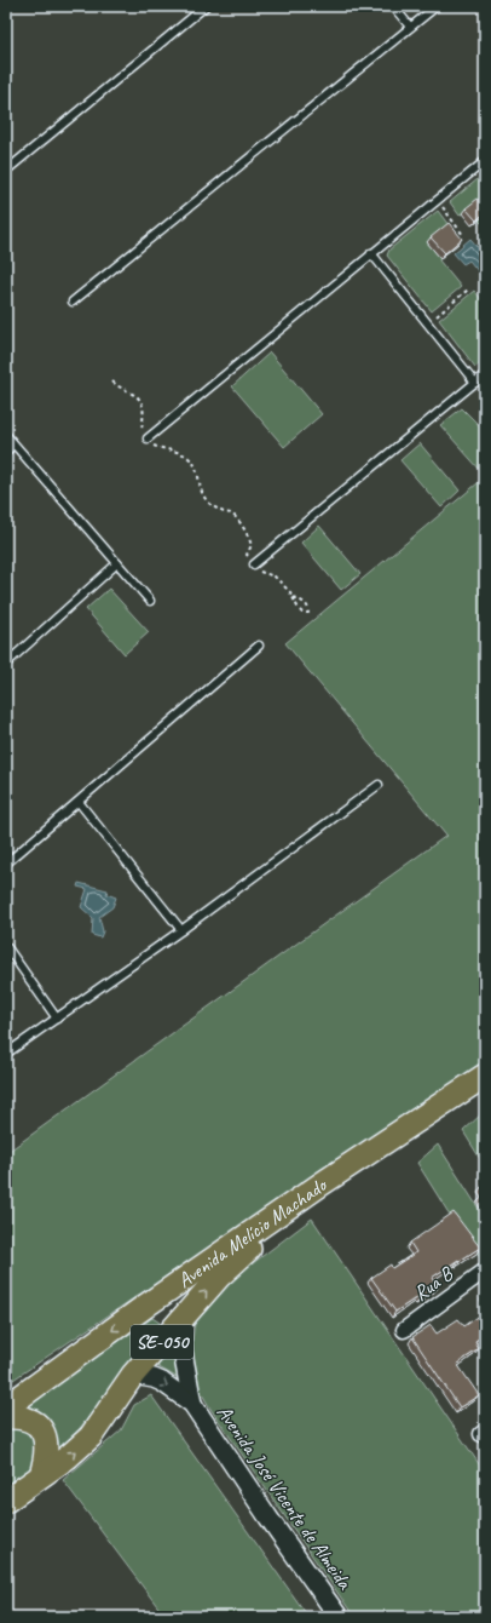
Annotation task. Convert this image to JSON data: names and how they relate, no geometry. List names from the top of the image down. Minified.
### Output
{"streets":{"main road":["Avenida Melício Machado","SE-050"],"street":["Rua B","Avenida José Vicente de Almeida"]},"crossings":[["Avenida Melício Machado","SE-050"]]}
